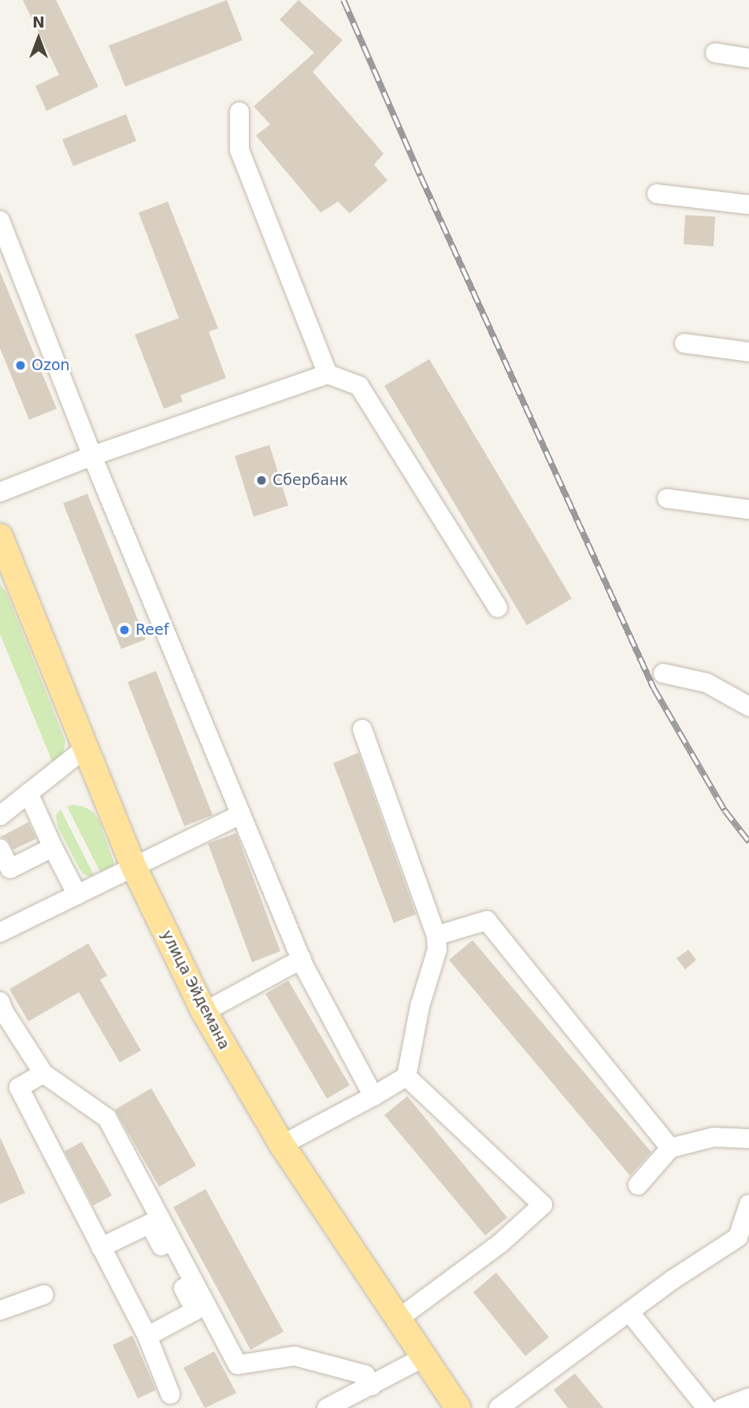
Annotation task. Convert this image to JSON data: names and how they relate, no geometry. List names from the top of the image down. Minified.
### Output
{"streets":{"main road":["улица Эйдемана"]},"places":["Ozon","Сбербанк","Reef"],"north":"top"}
